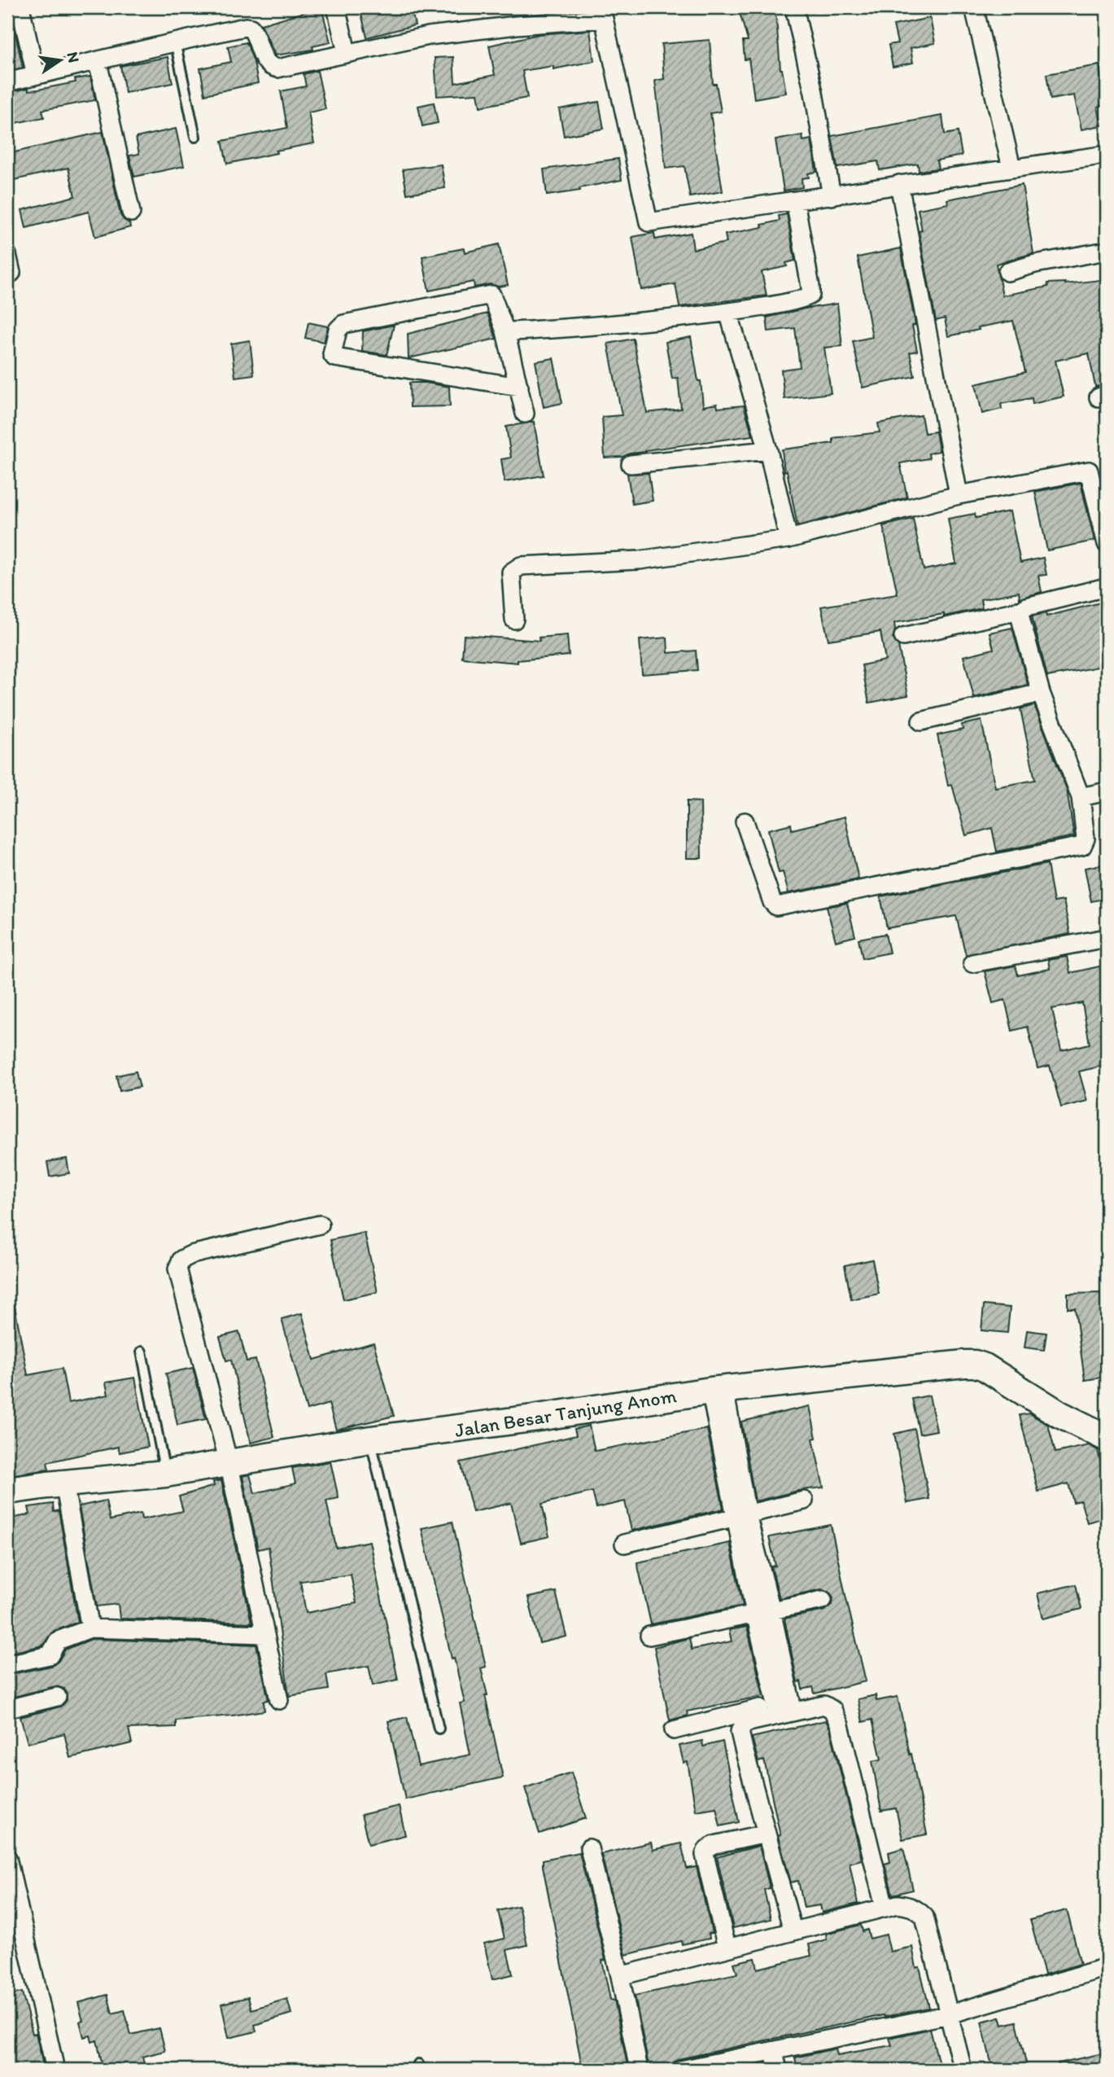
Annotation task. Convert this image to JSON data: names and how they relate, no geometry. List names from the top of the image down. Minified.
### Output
{"streets":{"main road":["Jalan Besar Tanjung Anom"]},"north":"right"}
